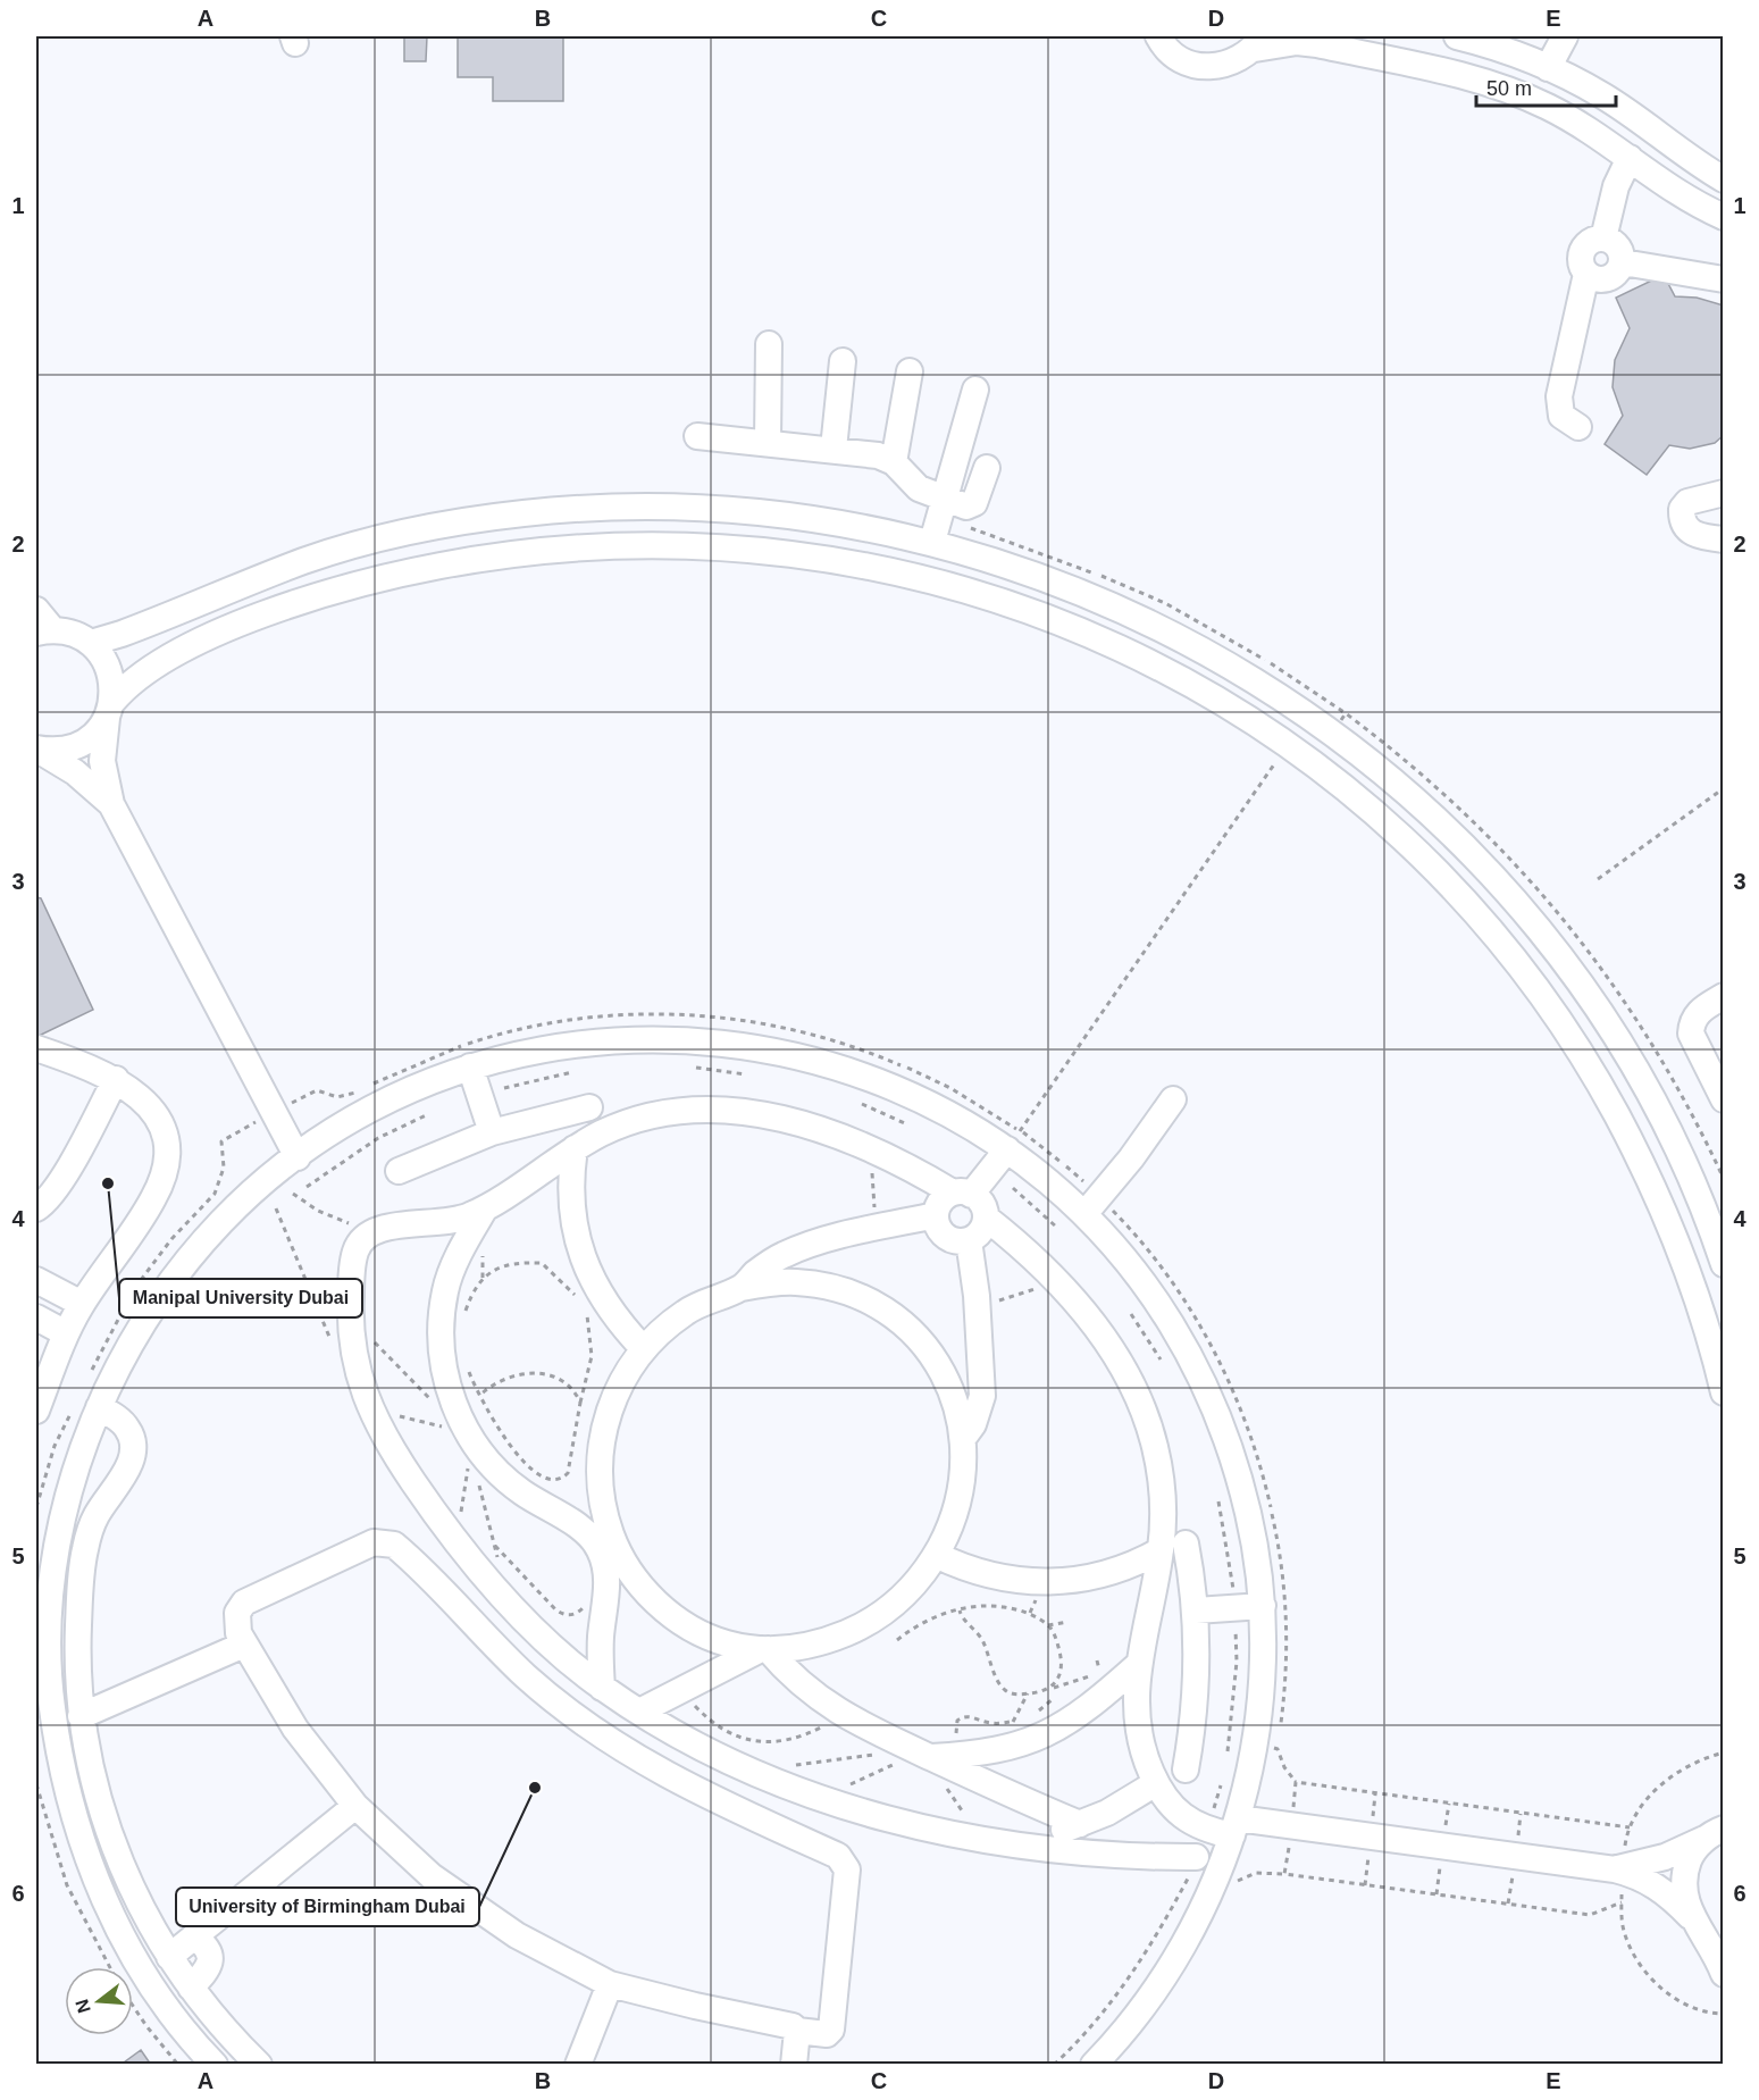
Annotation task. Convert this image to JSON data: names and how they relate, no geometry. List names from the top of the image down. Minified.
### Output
{"places":["Manipal University Dubai","University of Birmingham Dubai"],"scale_bar":"50 m","north":"left","grid":{"columns":["A","B","C","D","E"],"rows":["1","2","3","4","5","6"]}}
